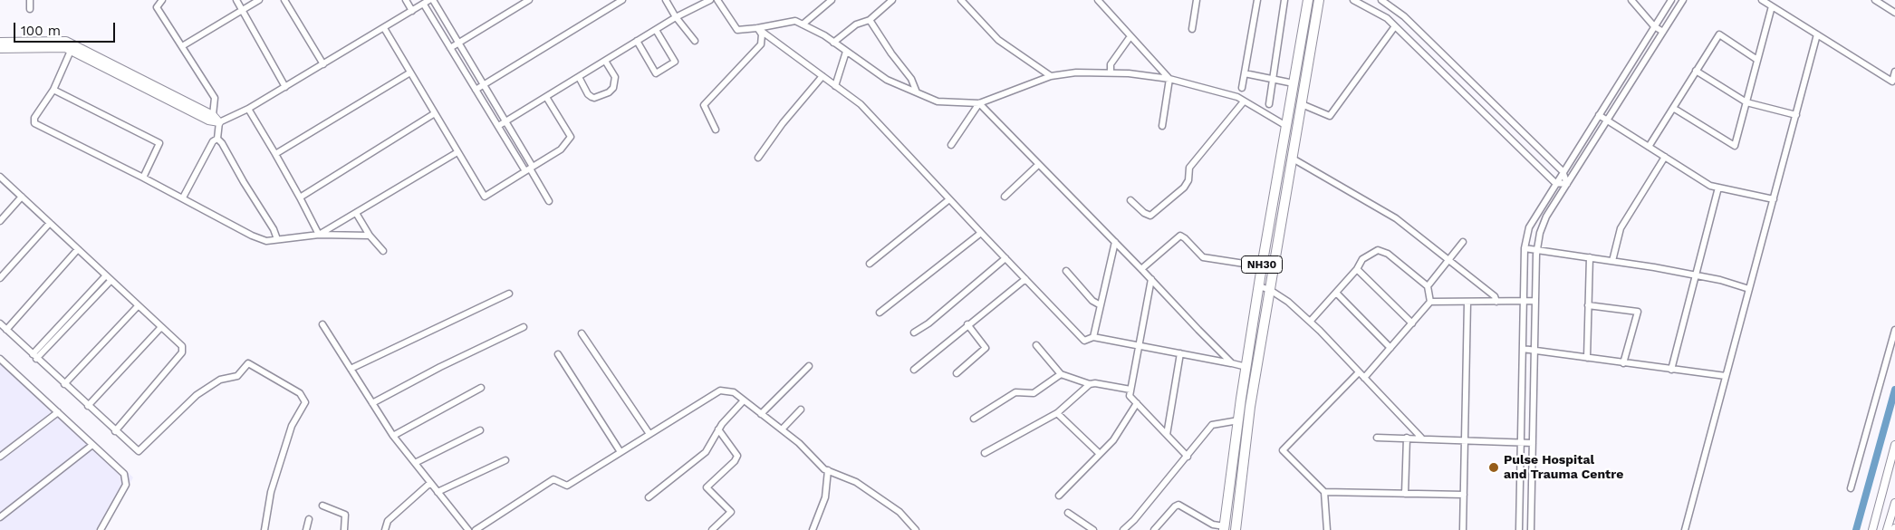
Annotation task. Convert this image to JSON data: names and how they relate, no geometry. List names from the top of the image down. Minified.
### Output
{"streets":{"highway":["NH30"]},"places":["Pulse Hospital and Trauma Centre"],"scale_bar":"100 m"}
